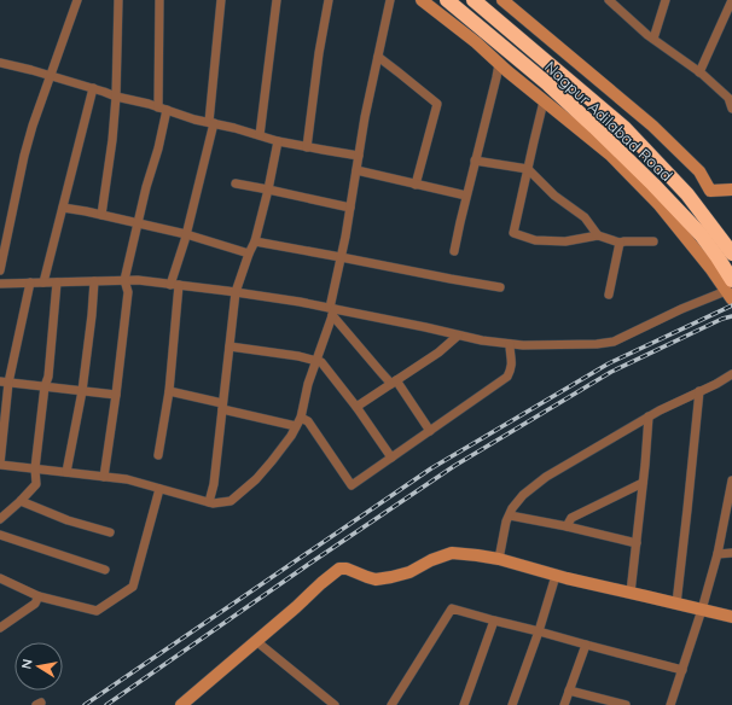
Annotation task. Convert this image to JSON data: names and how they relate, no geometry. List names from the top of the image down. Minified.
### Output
{"streets":{"highway":["Nagpur Adilabad Road"]},"north":"left"}
